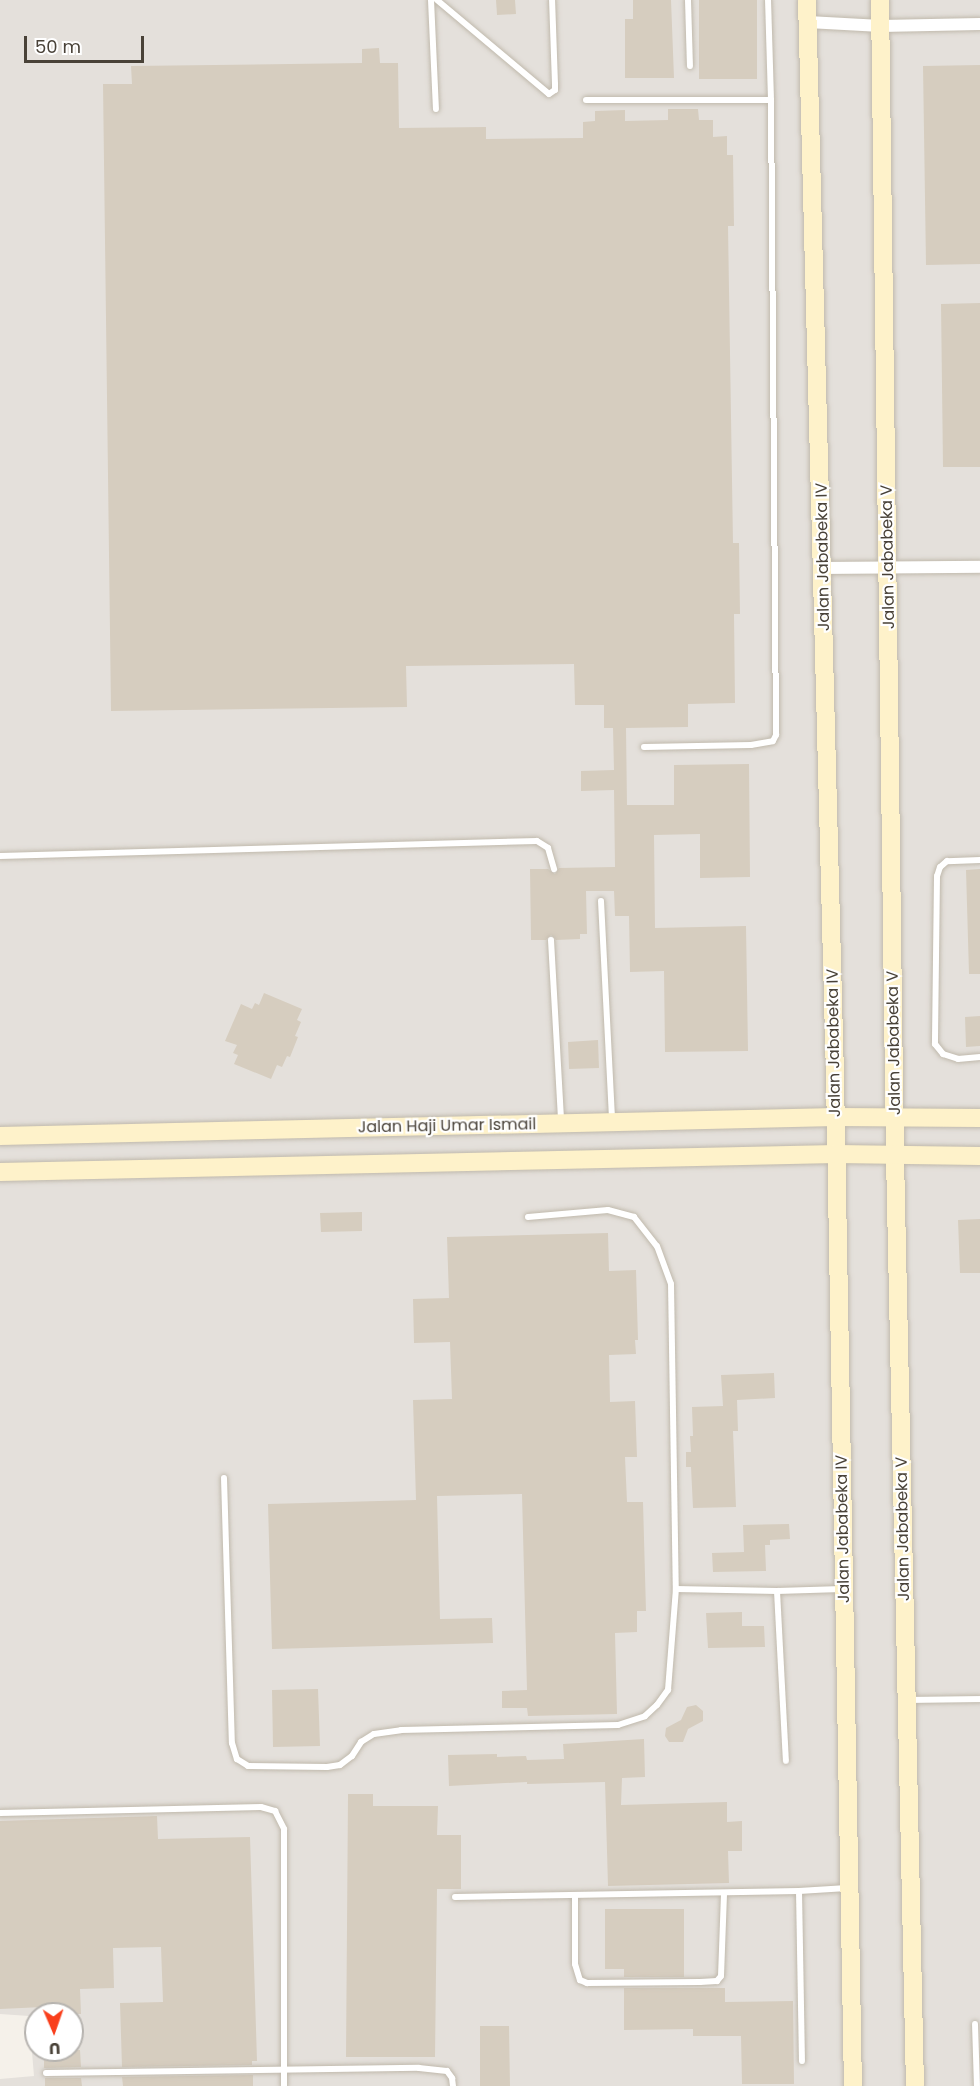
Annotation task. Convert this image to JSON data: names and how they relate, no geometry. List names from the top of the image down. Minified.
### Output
{"streets":{"street":["Jalan Jababeka IV","Jalan Jababeka V","Jalan Haji Umar Ismail"]},"crossings":[["Jalan Jababeka IV","Jalan Haji Umar Ismail"],["Jalan Jababeka V","Jalan Haji Umar Ismail"]],"scale_bar":"50 m","north":"bottom"}
